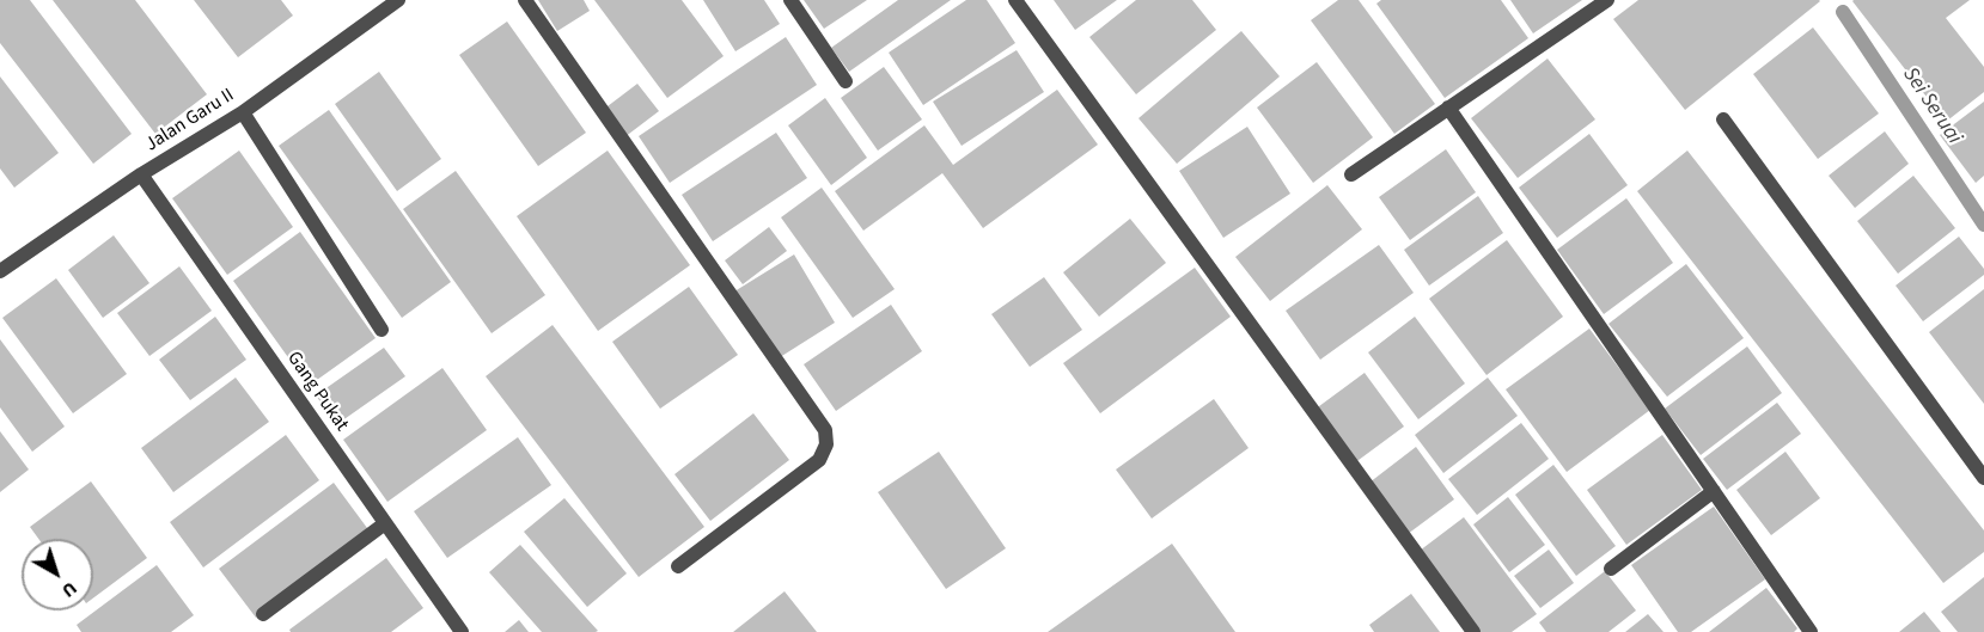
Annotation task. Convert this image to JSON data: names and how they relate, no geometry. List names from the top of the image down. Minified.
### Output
{"streets":{"street":["Jalan Garu II","Gang Pukat"]},"crossings":[["Jalan Garu II","Gang Pukat"]],"water":["Sei Seruai"],"north":"bottom right"}
